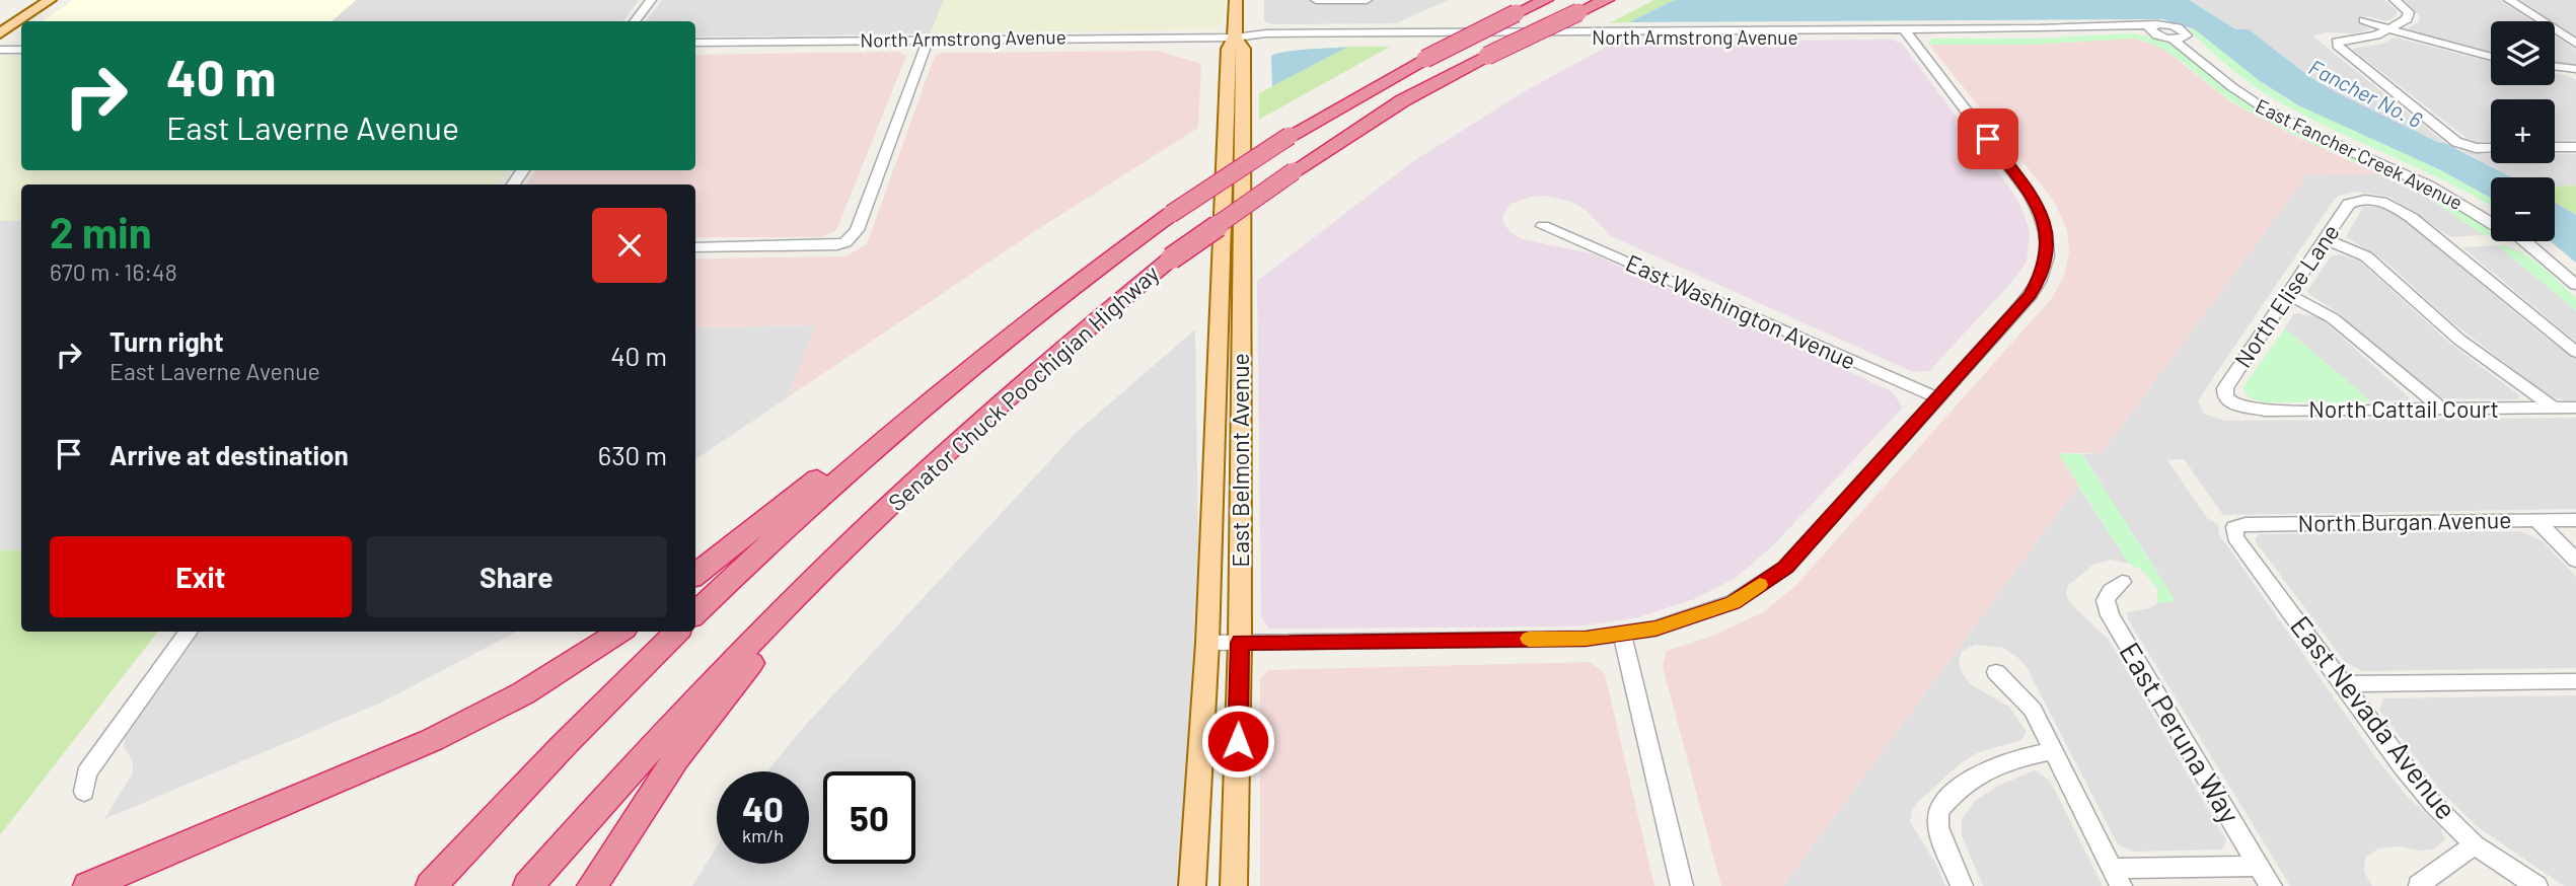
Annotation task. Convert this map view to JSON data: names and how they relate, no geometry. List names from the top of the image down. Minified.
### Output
{"streets":{"highway":["Senator Chuck Poochigian Highway"],"main road":["East Belmont Avenue"],"street":["North Armstrong Avenue","East Fancher Creek Avenue","North Elise Lane","East Washington Avenue","North Cattail Court","North Burgan Avenue","East Nevada Avenue","East Peruna Way"]},"crossings":[["North Armstrong Avenue","East Belmont Avenue"],["North Elise Lane","North Cattail Court"],["North Burgan Avenue","East Nevada Avenue"]],"water":["Fancher No. 6"],"page":{"map_buttons":["+","−"],"turn":["40 m","East Laverne Avenue"],"heading":["2 min","670 m · 16:48"],"list":[{"name":"Turn right","note":"East Laverne Avenue","value":"40 m"},{"name":"Arrive at destination","value":"630 m"}],"buttons":["Exit","Share"],"speed":"40 km/h","limit":"50"}}
